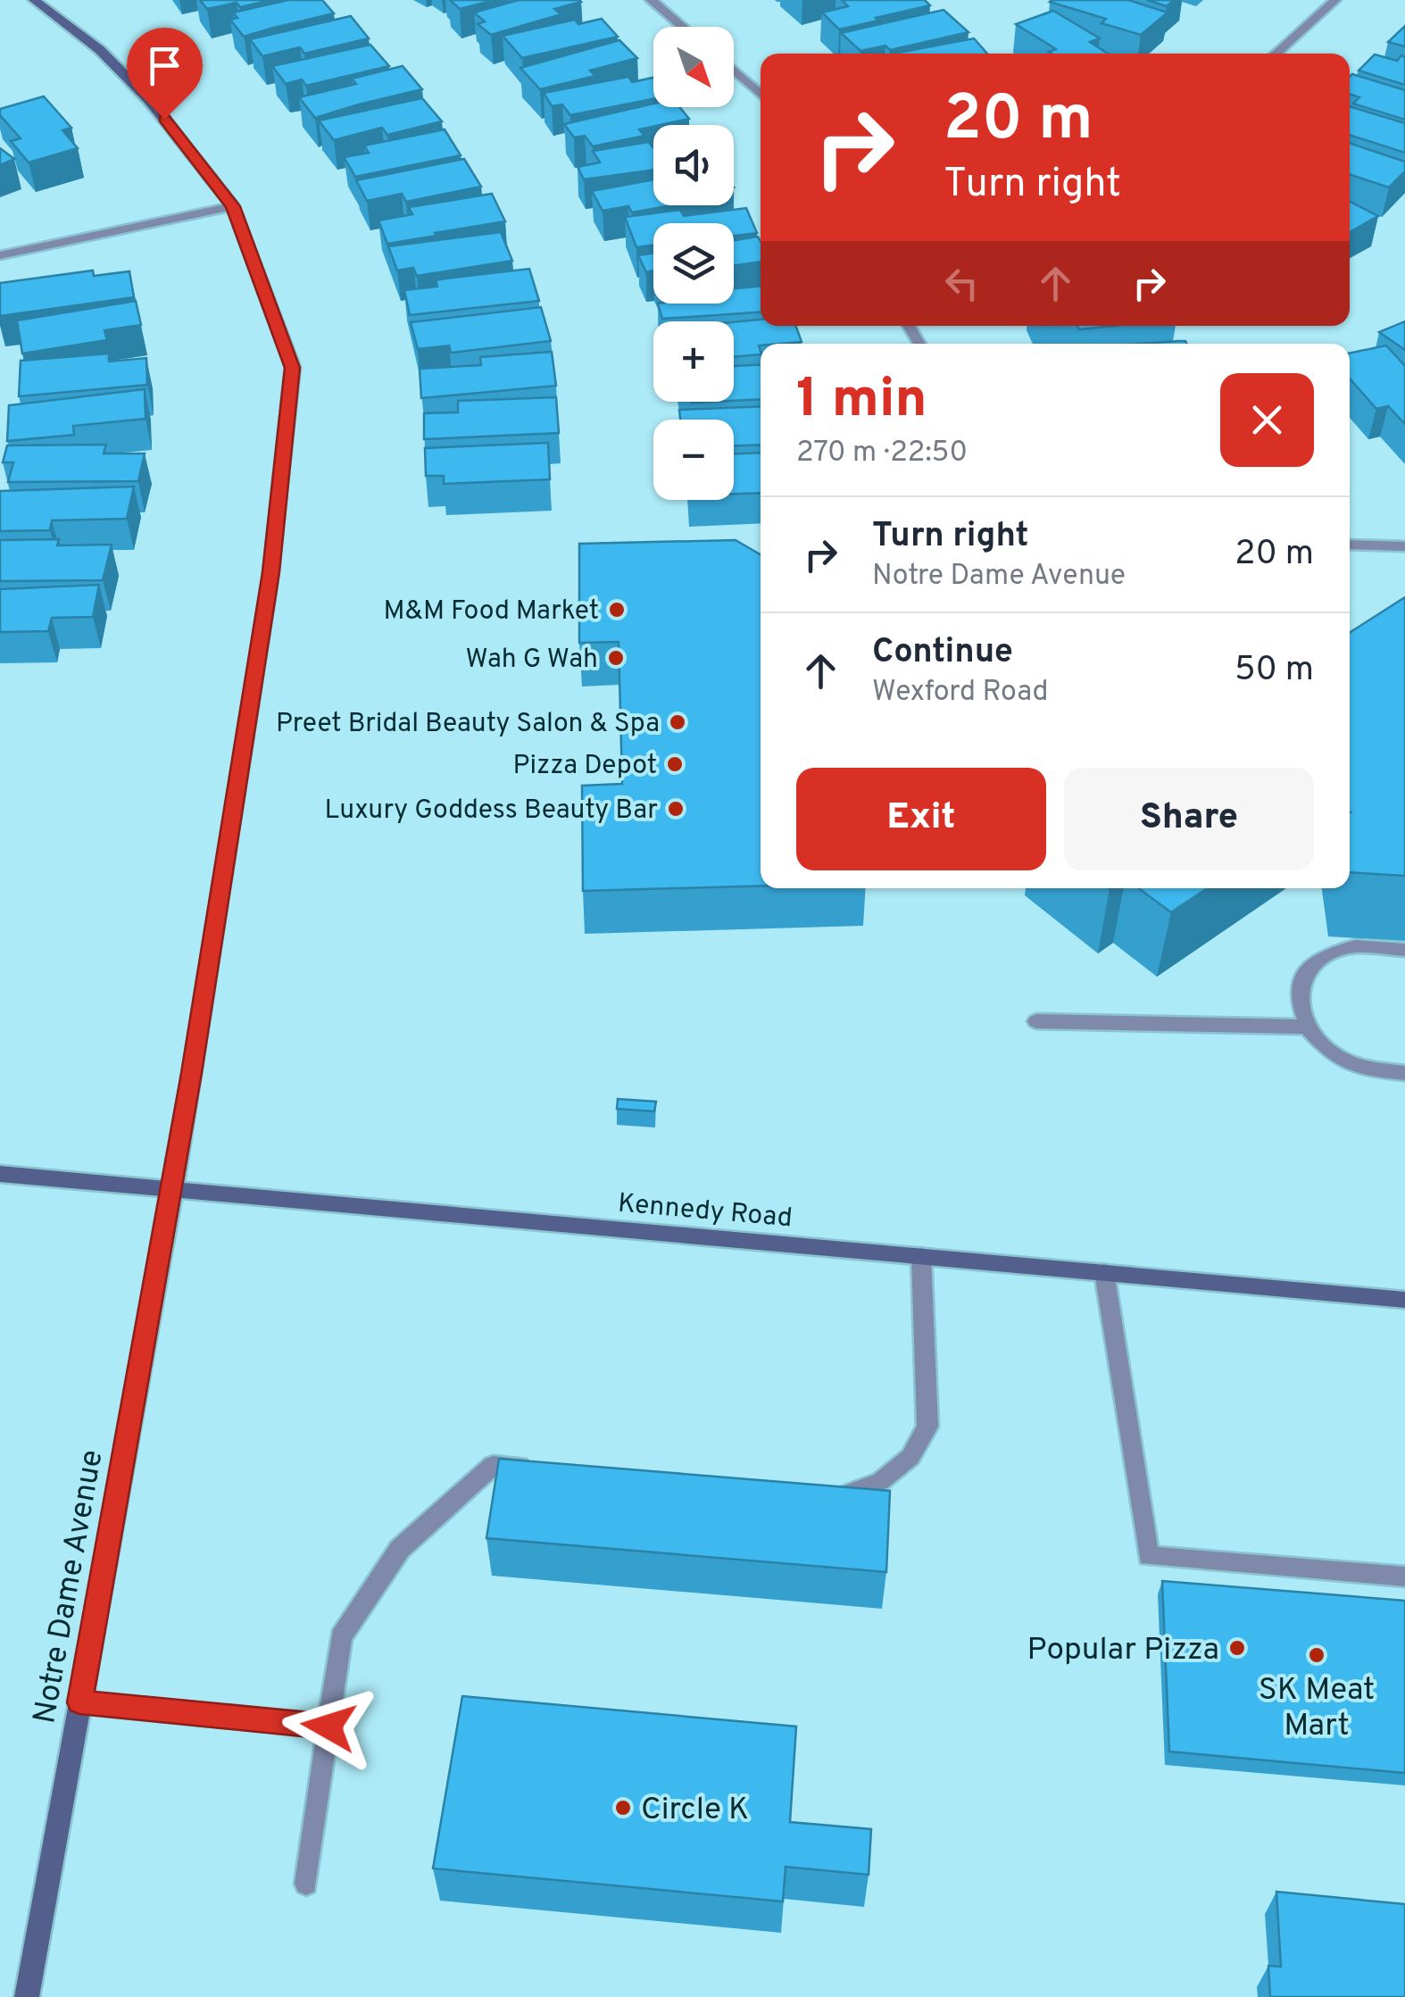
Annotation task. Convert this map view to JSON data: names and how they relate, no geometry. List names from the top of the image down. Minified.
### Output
{"streets":{"street":["Kennedy Road","Notre Dame Avenue"]},"crossings":[["Kennedy Road","Notre Dame Avenue"]],"places":["M&M Food Market","Wah G Wah","Preet Bridal Beauty Salon & Spa","Pizza Depot","Luxury Goddess Beauty Bar","Popular Pizza","SK Meat Mart","Circle K"],"north":"bottom right","page":{"map_buttons":["+","−"],"turn":["20 m","Turn right"],"heading":["1 min","270 m · 22:50"],"list":[{"name":"Turn right","note":"Notre Dame Avenue","value":"20 m"},{"name":"Continue","note":"Wexford Road","value":"50 m"}],"buttons":["Exit","Share"]}}
